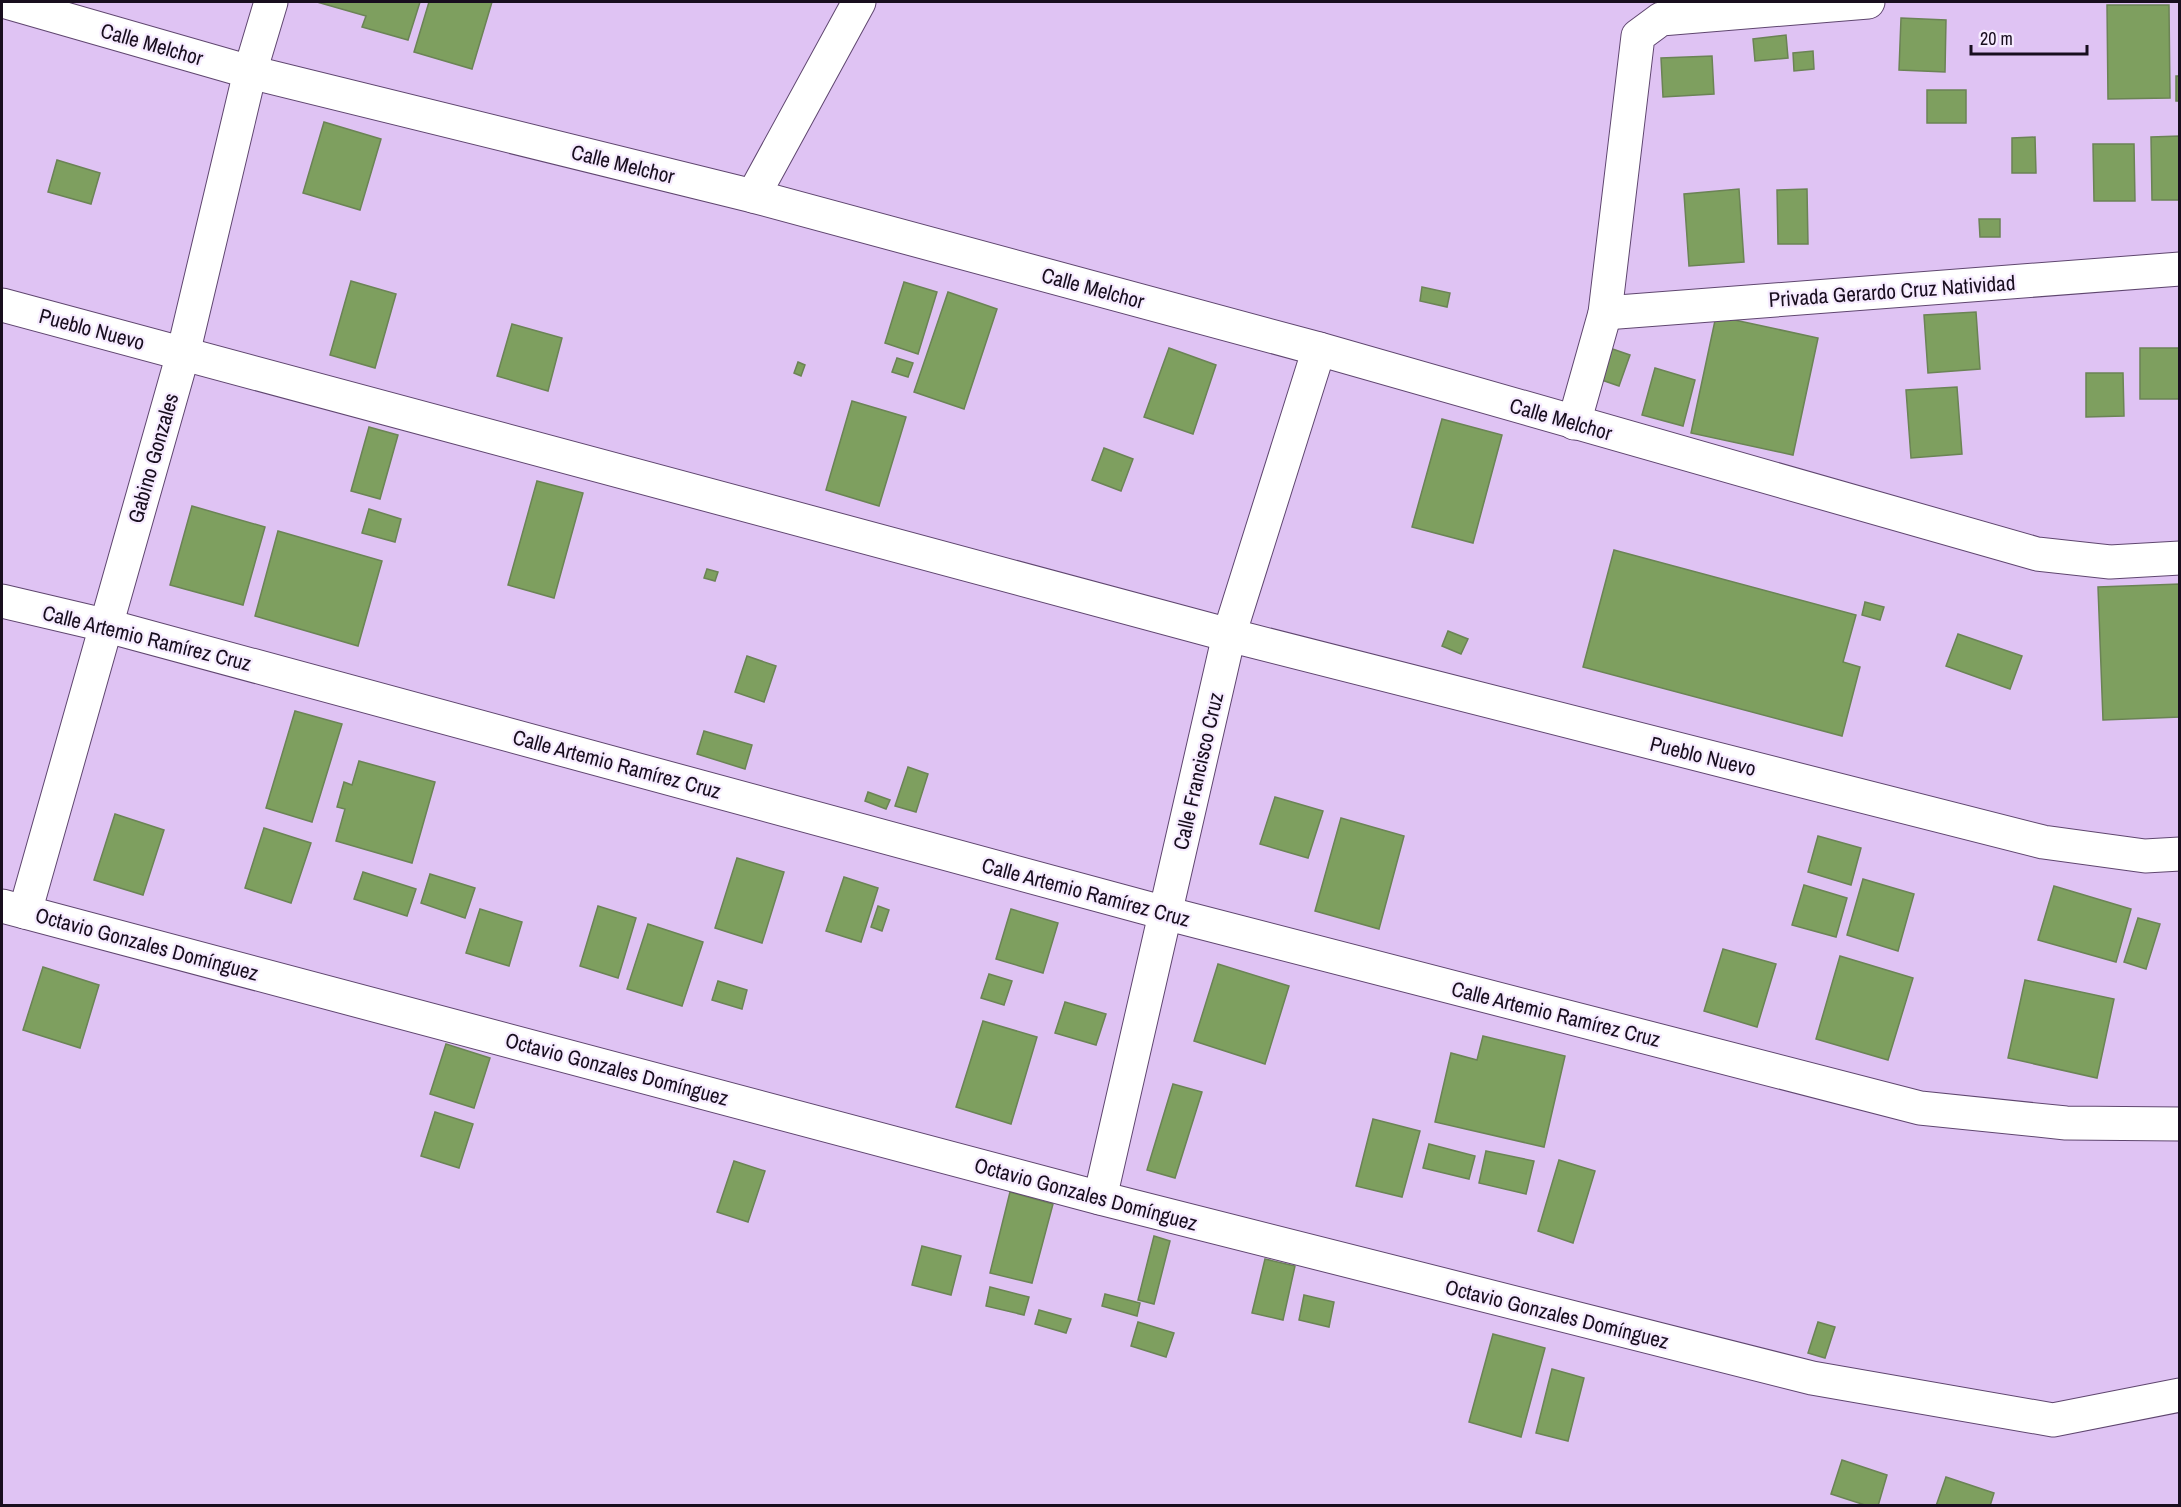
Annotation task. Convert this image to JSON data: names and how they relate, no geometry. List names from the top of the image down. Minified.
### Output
{"streets":{"street":["Calle Melchor","Privada Gerardo Cruz Natividad","Pueblo Nuevo","Gabino Gonzales","Calle Artemio Ramírez Cruz","Calle Francisco Cruz","Octavio Gonzales Domínguez"]},"crossings":[["Calle Melchor","Gabino Gonzales"],["Calle Melchor","Calle Francisco Cruz"],["Pueblo Nuevo","Gabino Gonzales"],["Pueblo Nuevo","Calle Francisco Cruz"],["Gabino Gonzales","Calle Artemio Ramírez Cruz"],["Gabino Gonzales","Octavio Gonzales Domínguez"],["Calle Artemio Ramírez Cruz","Calle Francisco Cruz"],["Calle Francisco Cruz","Octavio Gonzales Domínguez"]],"scale_bar":"20 m"}
